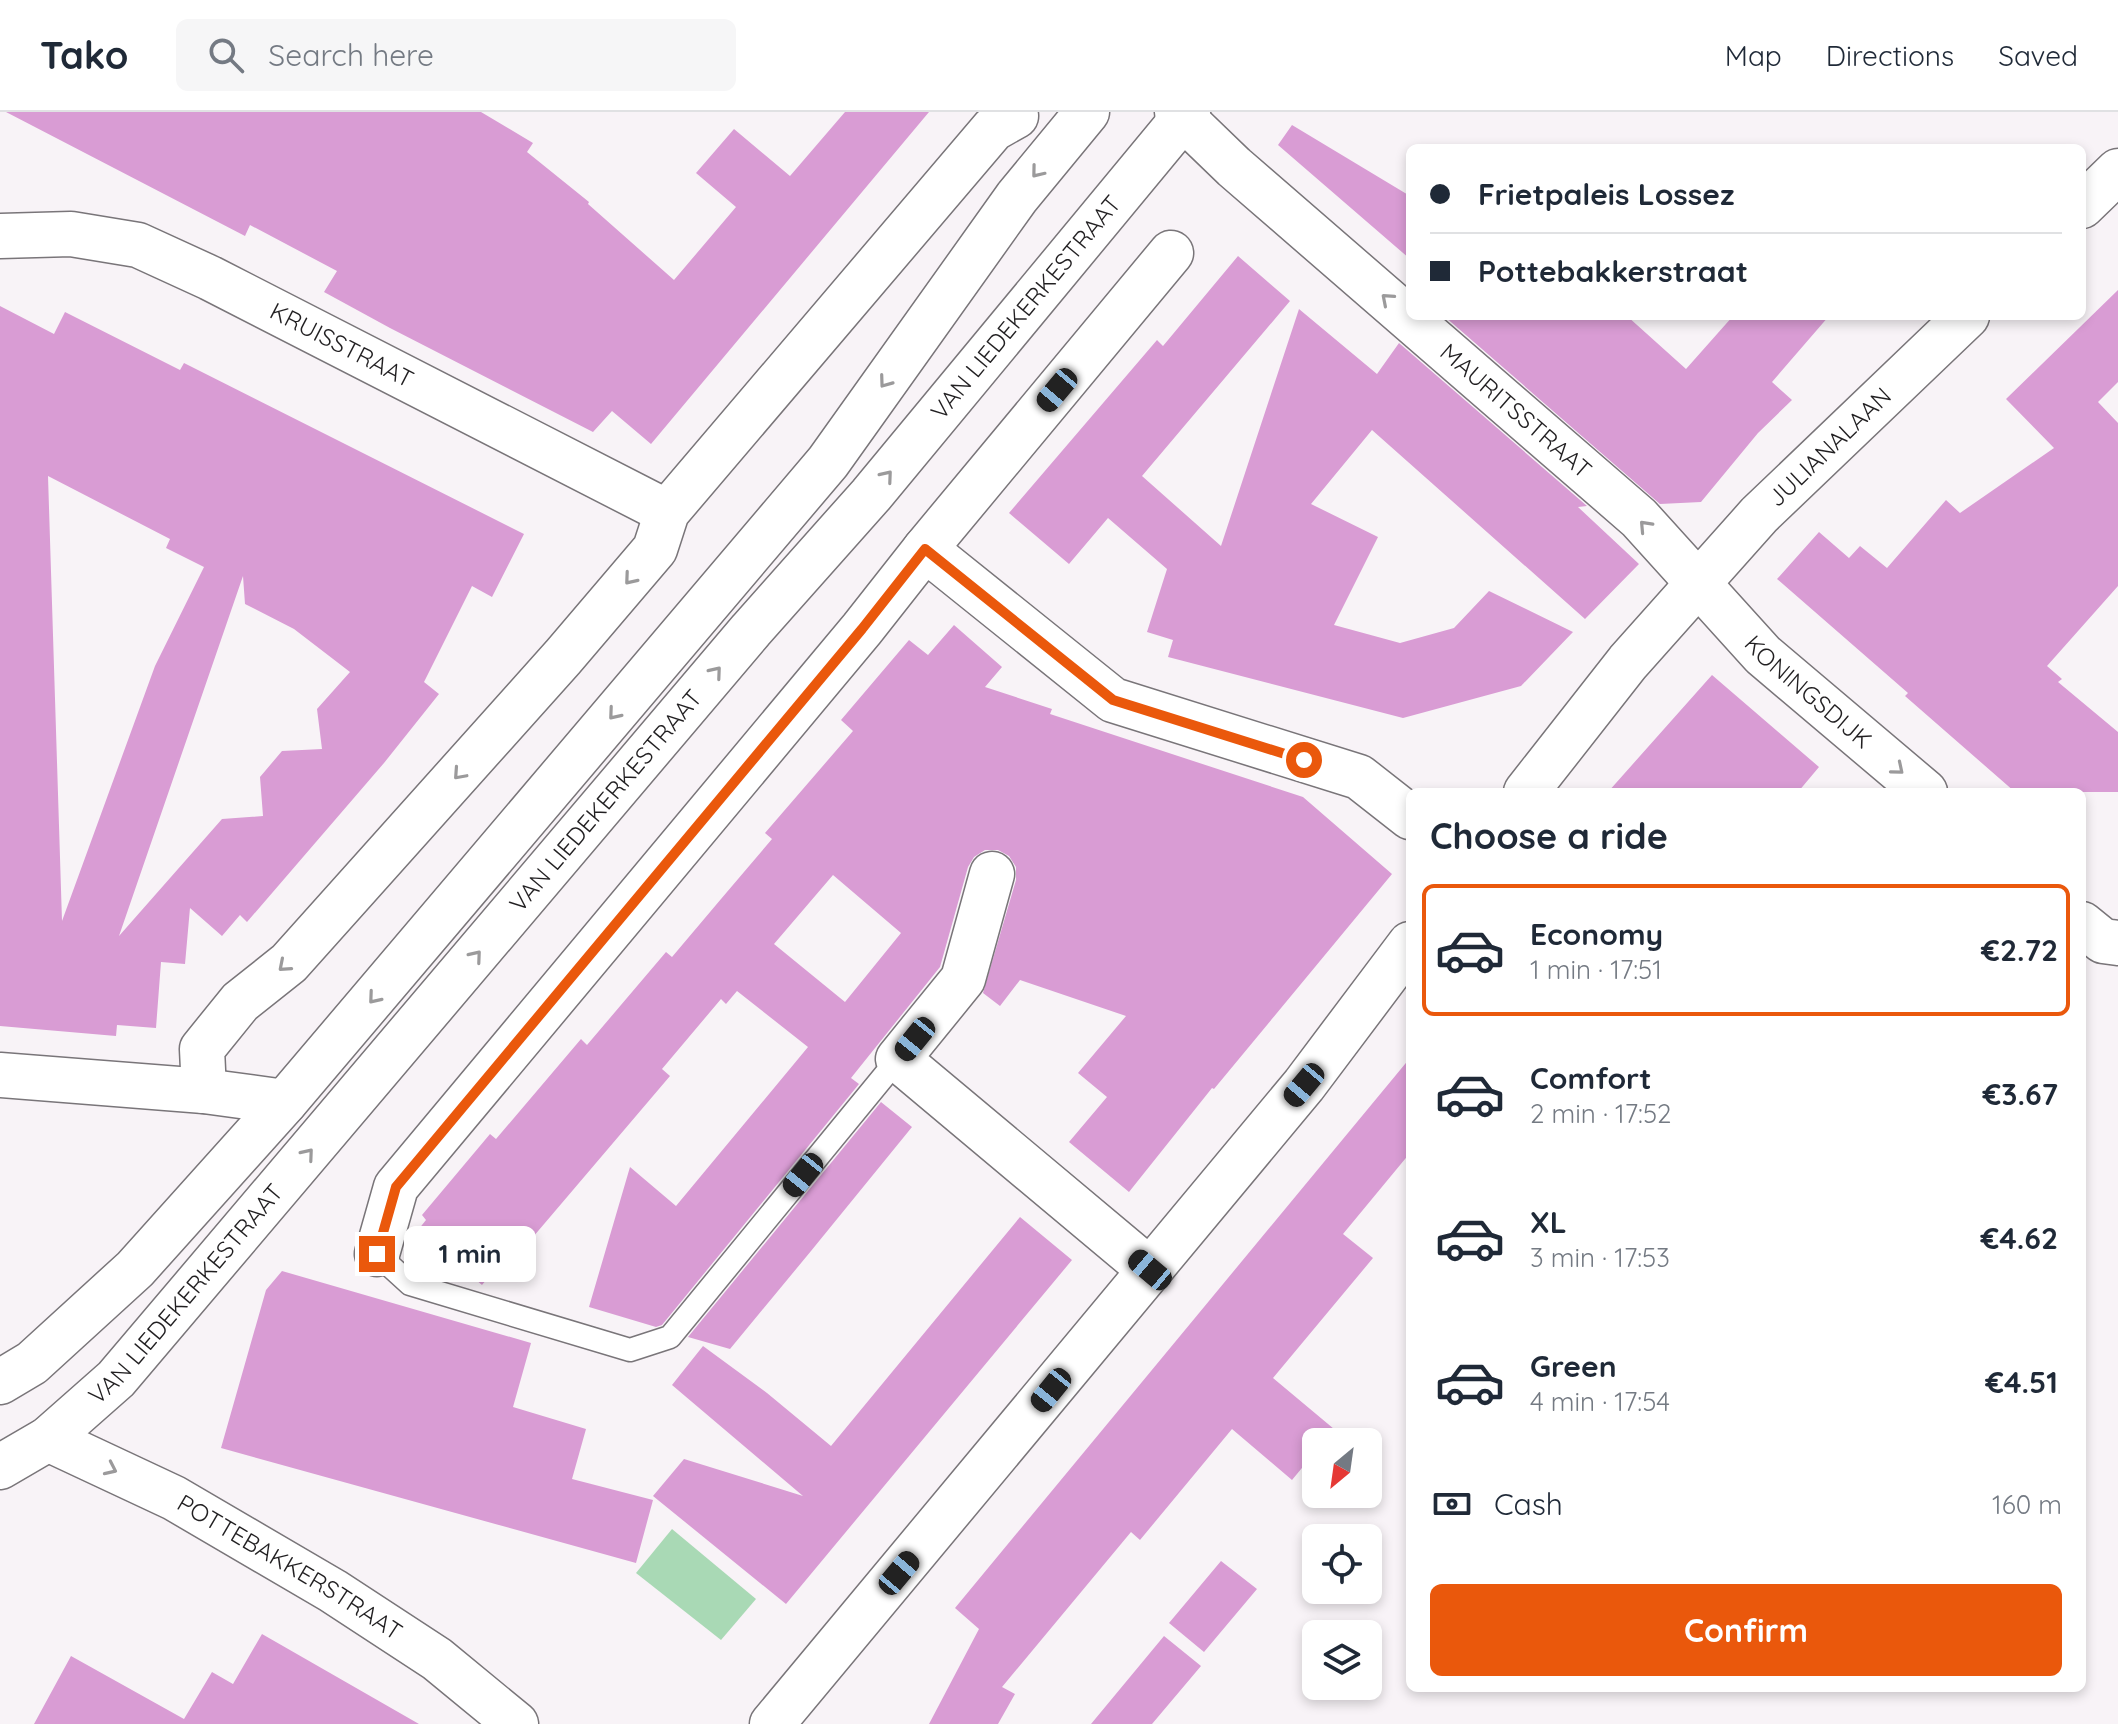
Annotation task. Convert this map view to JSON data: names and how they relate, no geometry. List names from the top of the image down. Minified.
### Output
{"streets":{"street":["VAN LIEDEKERKESTRAAT","KRUISSTRAAT","MAURITSSTRAAT","JULIANALAAN","KONINGSDIJK","POTTEBAKKERSTRAAT"]},"crossings":[["VAN LIEDEKERKESTRAAT","MAURITSSTRAAT"],["VAN LIEDEKERKESTRAAT","POTTEBAKKERSTRAAT"],["MAURITSSTRAAT","JULIANALAAN"],["MAURITSSTRAAT","KONINGSDIJK"],["JULIANALAAN","KONINGSDIJK"]],"one_way":["MAURITSSTRAAT","KONINGSDIJK","POTTEBAKKERSTRAAT"],"north":"bottom left","page":{"header":"Tako","search":"Search here","nav":["Map","Directions","Saved"],"banner":["Frietpaleis Lossez","Pottebakkerstraat"],"heading":"Choose a ride","list":[{"name":"Economy","note":"1 min · 17:51","value":"€2.72"},{"name":"Comfort","note":"2 min · 17:52","value":"€3.67"},{"name":"XL","note":"3 min · 17:53","value":"€4.62"},{"name":"Green","note":"4 min · 17:54","value":"€4.51"}],"bubble":"1 min","pay":["Cash","160 m"],"buttons":"Confirm"}}
